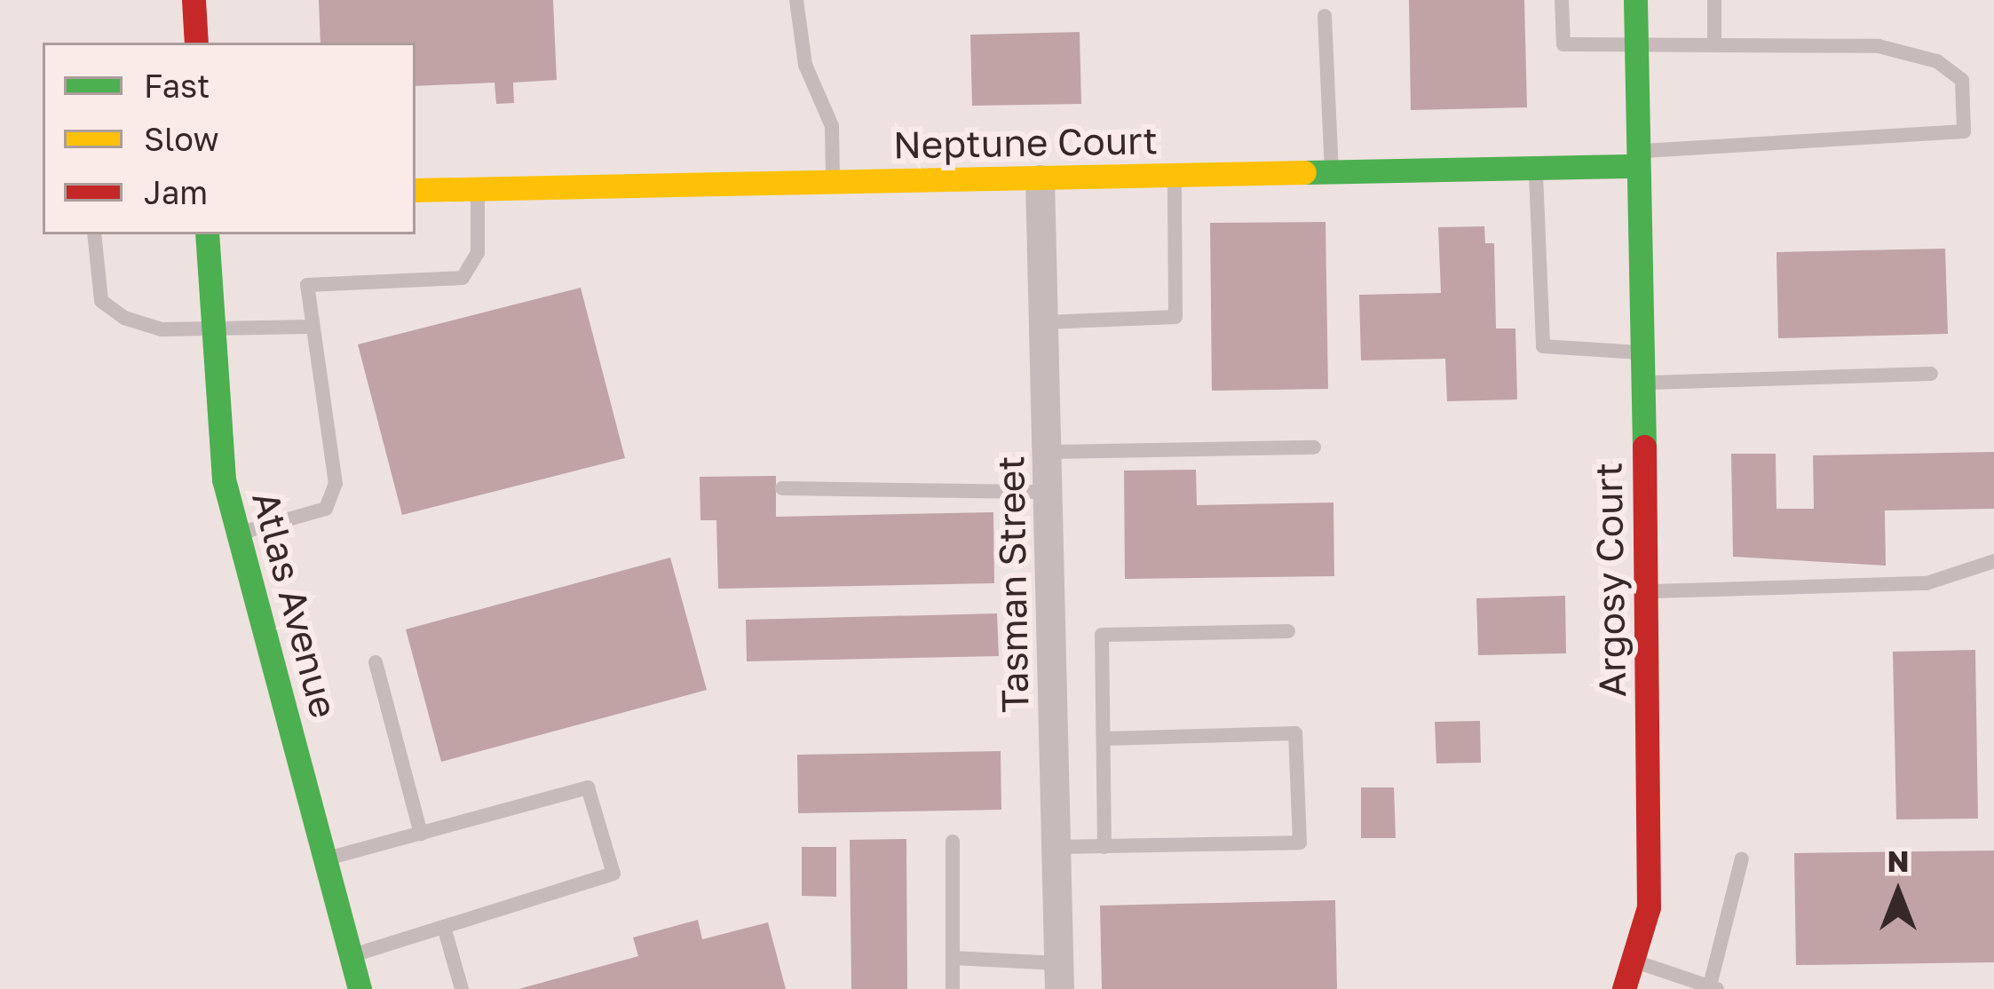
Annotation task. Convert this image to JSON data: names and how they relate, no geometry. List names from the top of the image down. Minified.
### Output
{"streets":{"street":["Neptune Court","Argosy Court","Tasman Street","Atlas Avenue"]},"crossings":[["Neptune Court","Argosy Court"],["Neptune Court","Tasman Street"]],"legend":["Fast","Slow","Jam"],"north":"top"}
